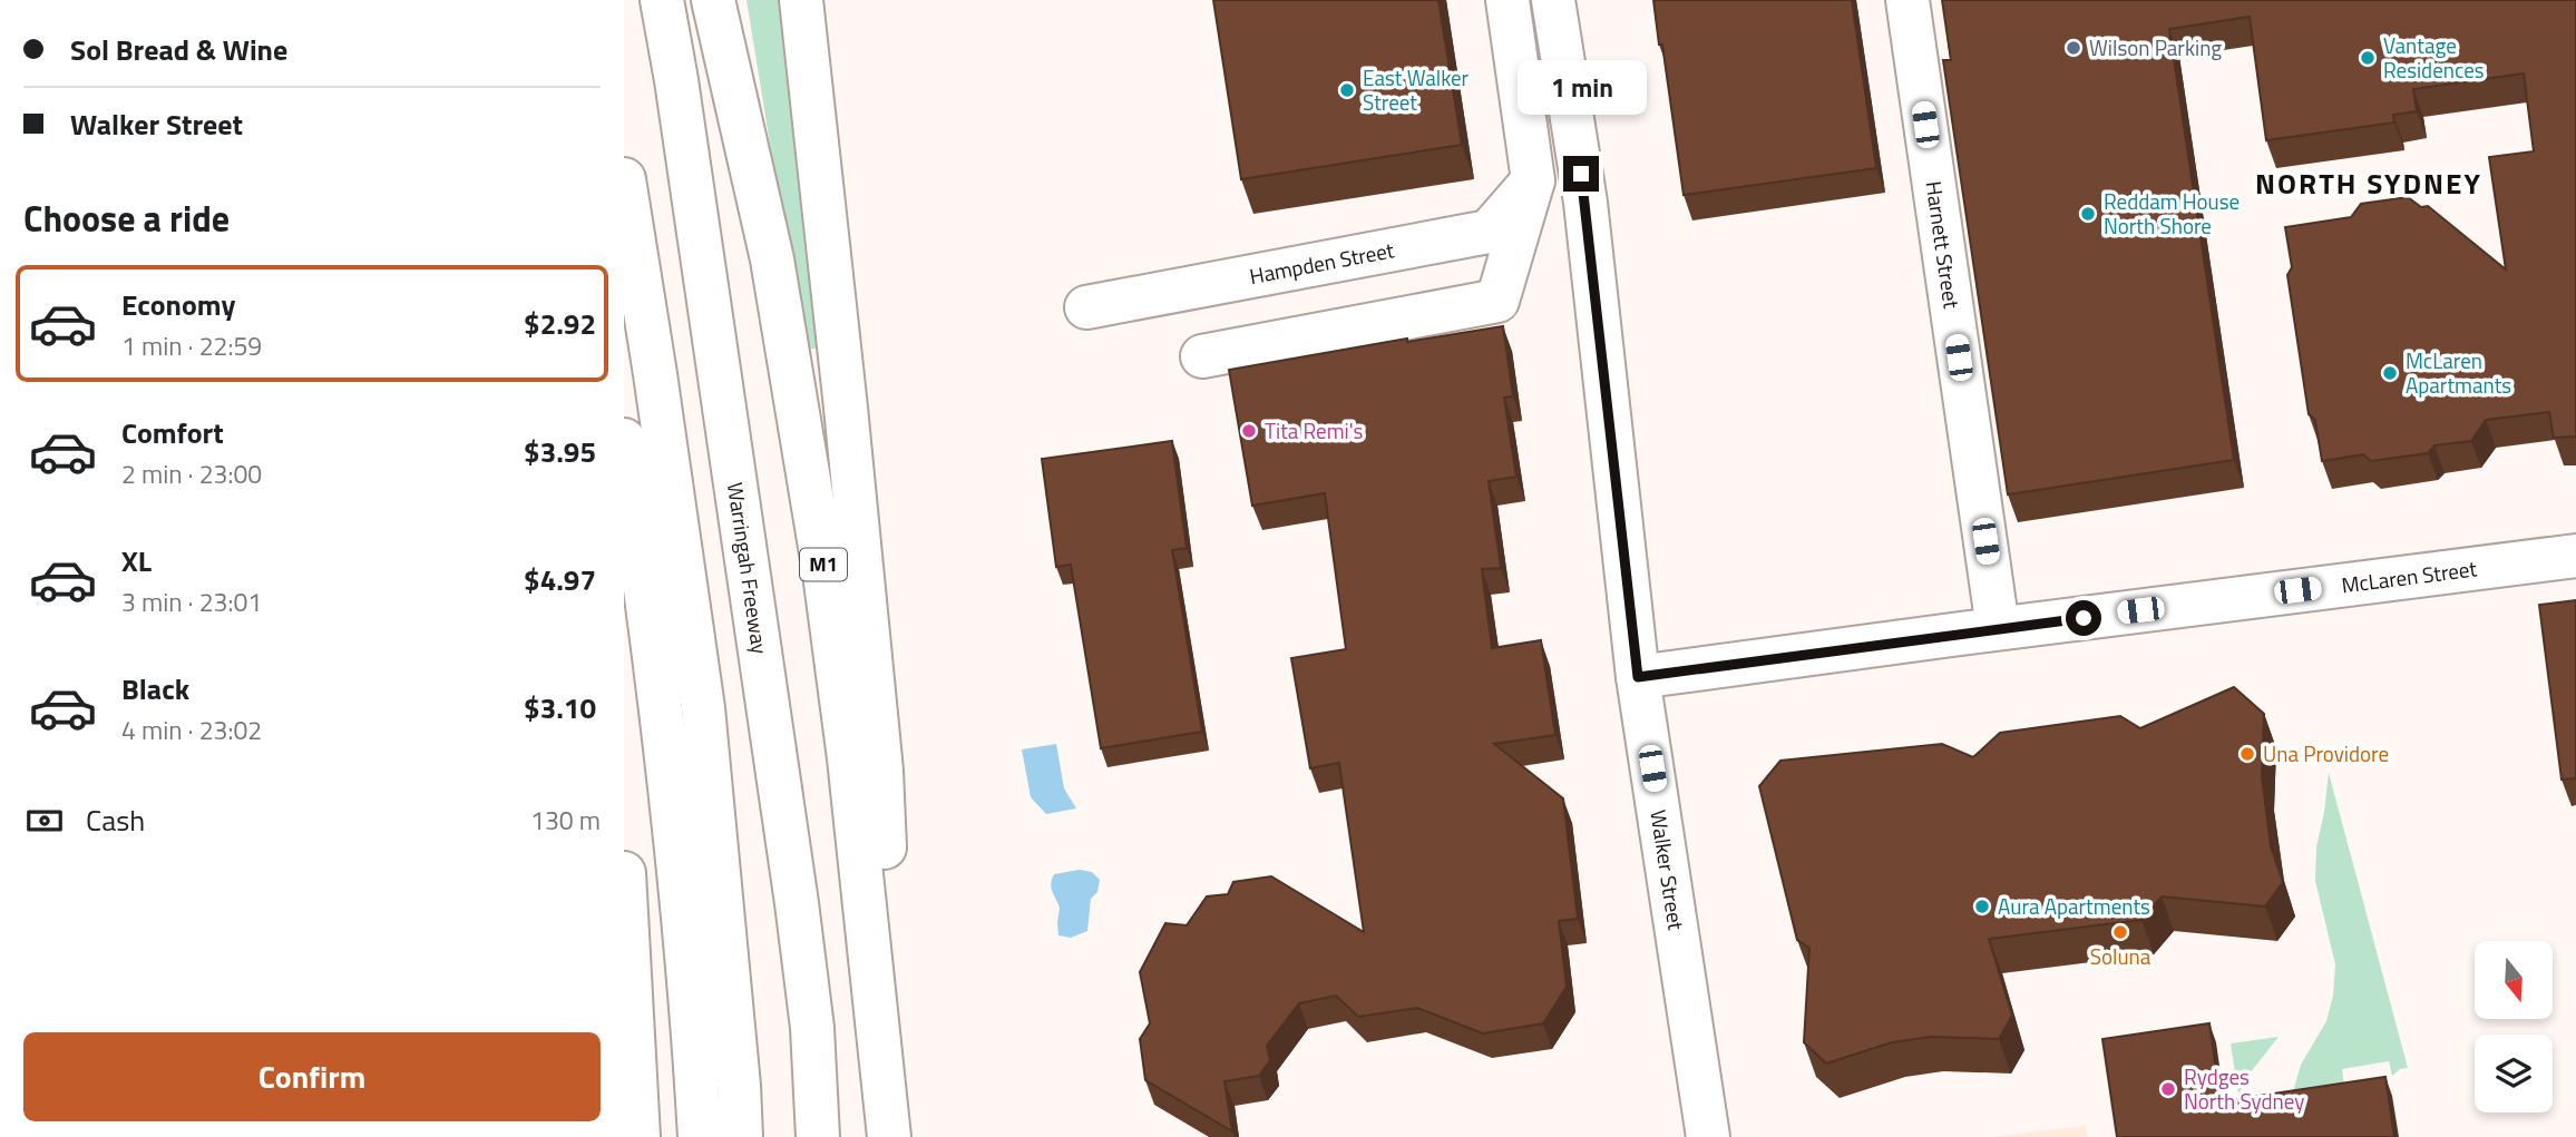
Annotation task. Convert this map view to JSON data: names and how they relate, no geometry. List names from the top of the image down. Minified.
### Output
{"streets":{"main road":["Harnett Street","Hampden Street","M1","Warringah Freeway","McLaren Street","Walker Street"]},"crossings":[["Harnett Street","McLaren Street"],["McLaren Street","Walker Street"]],"districts":["NORTH SYDNEY"],"places":["Wilson Parking","Vantage Residences","East Walker Street","Reddam House North Shore","McLaren Apartmants","Tita Remi's","Una Providore","Aura Apartments","Soluna","Rydges North Sydney"],"north":"bottom","page":{"banner":["Sol Bread & Wine","Walker Street"],"bubble":"1 min","heading":"Choose a ride","list":[{"name":"Economy","note":"1 min · 22:59","value":"$2.92"},{"name":"Comfort","note":"2 min · 23:00","value":"$3.95"},{"name":"XL","note":"3 min · 23:01","value":"$4.97"},{"name":"Black","note":"4 min · 23:02","value":"$3.10"}],"pay":["Cash","130 m"],"buttons":"Confirm"}}
